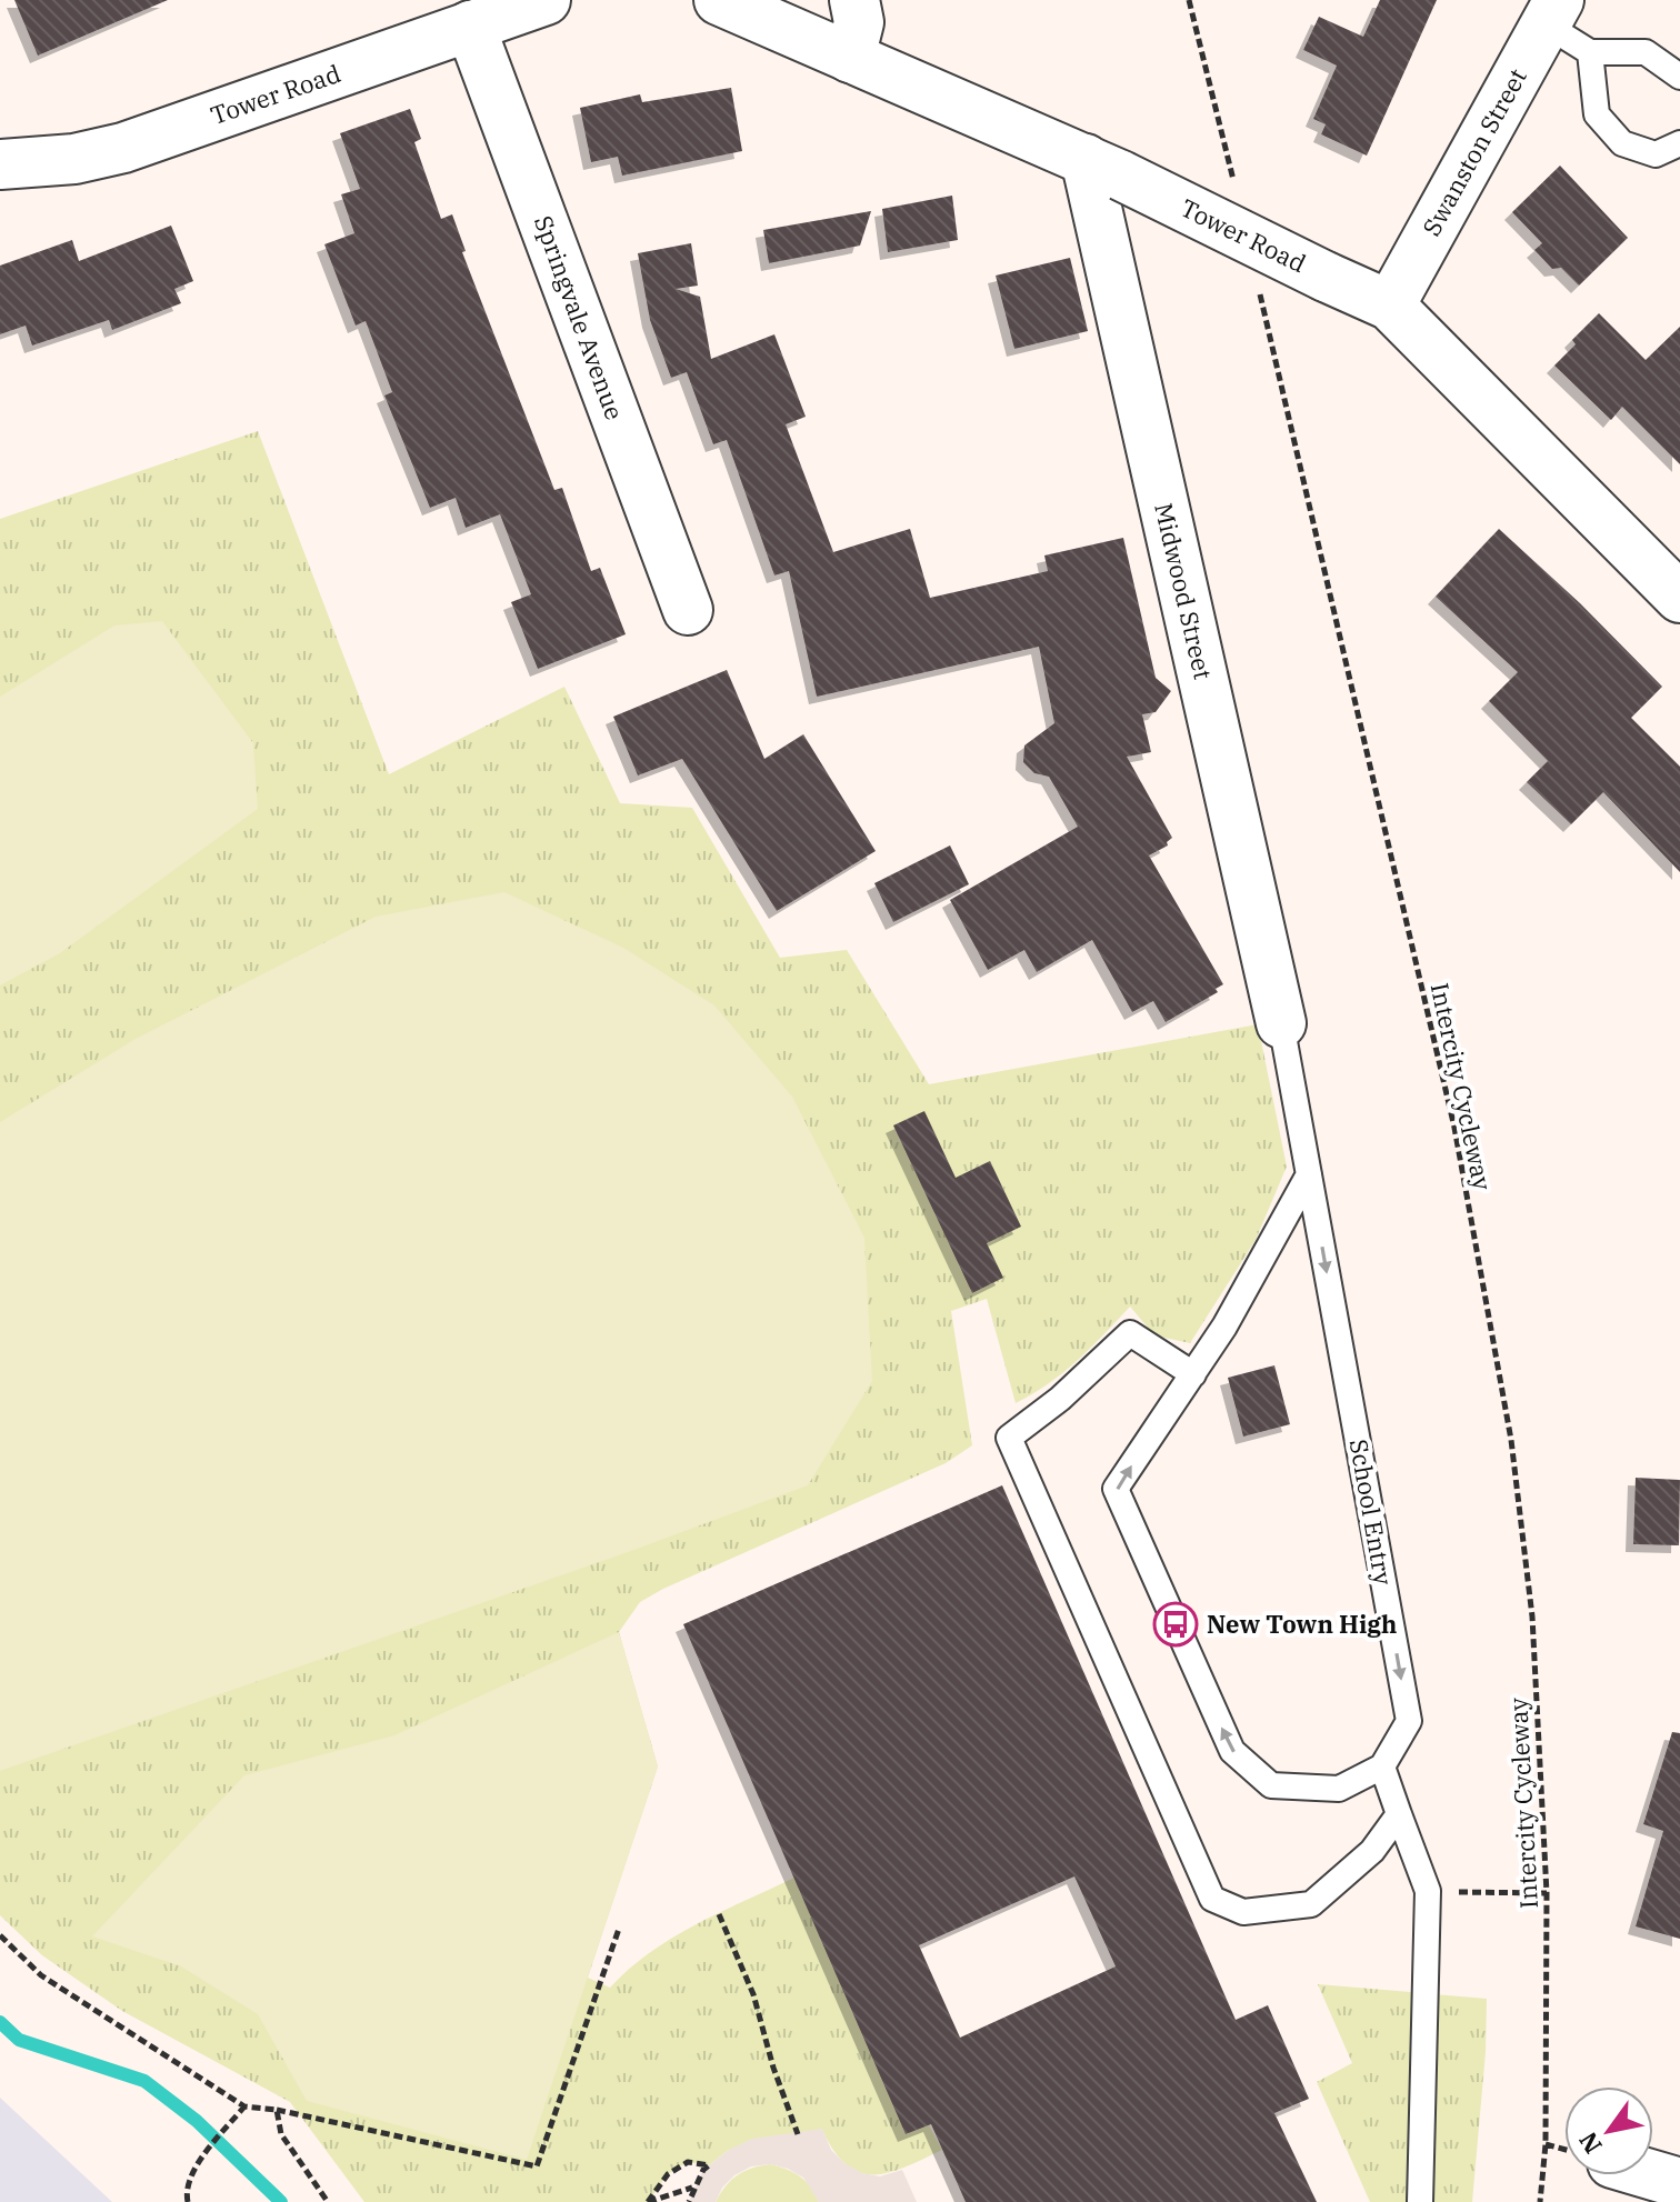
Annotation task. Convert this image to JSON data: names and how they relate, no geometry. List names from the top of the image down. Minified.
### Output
{"streets":{"street":["Tower Road","Swanston Street","Springvale Avenue","Midwood Street"],"lane":["School Entry"],"path":["Intercity Cycleway"]},"crossings":[["Tower Road","Swanston Street"],["Tower Road","Springvale Avenue"],["Tower Road","Midwood Street"],["Midwood Street","School Entry"]],"one_way":["School Entry"],"places":{"bus stop":["New Town High"]},"north":"bottom left"}
